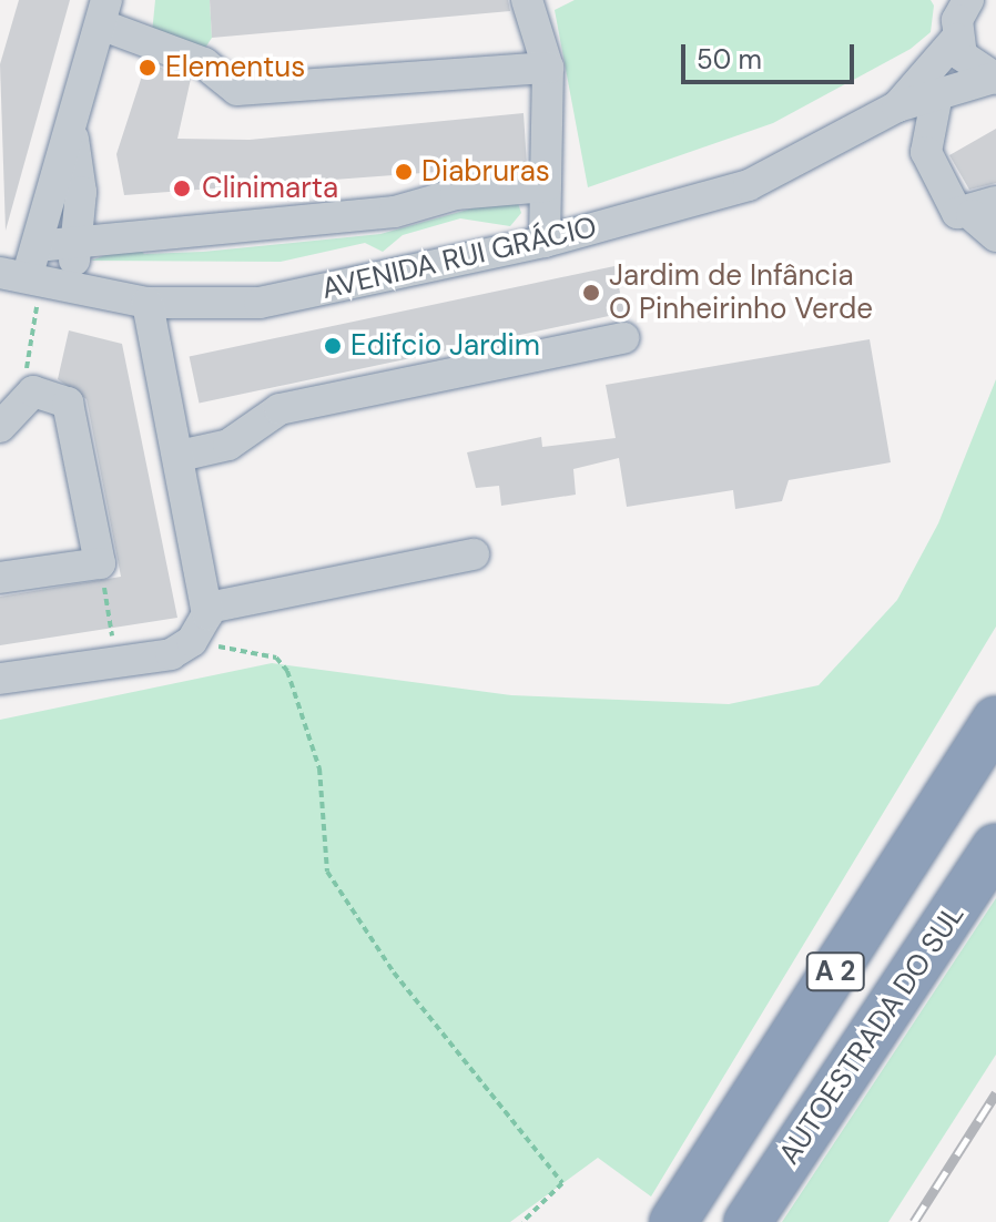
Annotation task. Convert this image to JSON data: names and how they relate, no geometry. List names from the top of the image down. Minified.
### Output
{"streets":{"highway":["A 2","AUTOESTRADA DO SUL"],"street":["AVENIDA RUI GRÁCIO"]},"places":["Elementus","Diabruras","Clinimarta","Jardim de Infância O Pinheirinho Verde","Edifcio Jardim"],"scale_bar":"50 m"}
